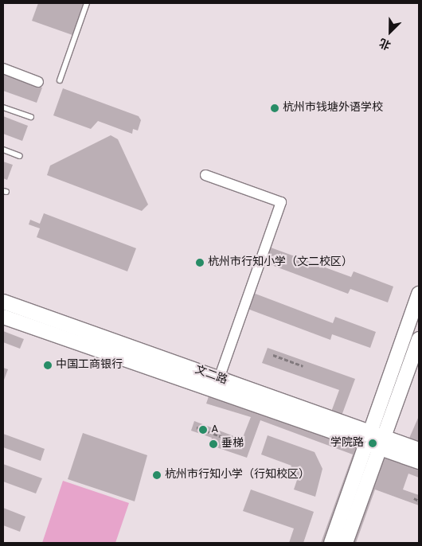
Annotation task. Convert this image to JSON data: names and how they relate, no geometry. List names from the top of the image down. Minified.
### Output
{"streets":{"main road":["文二路"]},"places":["杭州市钱塘外语学校","杭州市行知小学（文二校区）","中国工商银行","A","学院路","垂梯","杭州市行知小学（行知校区）"],"north":"bottom left"}
